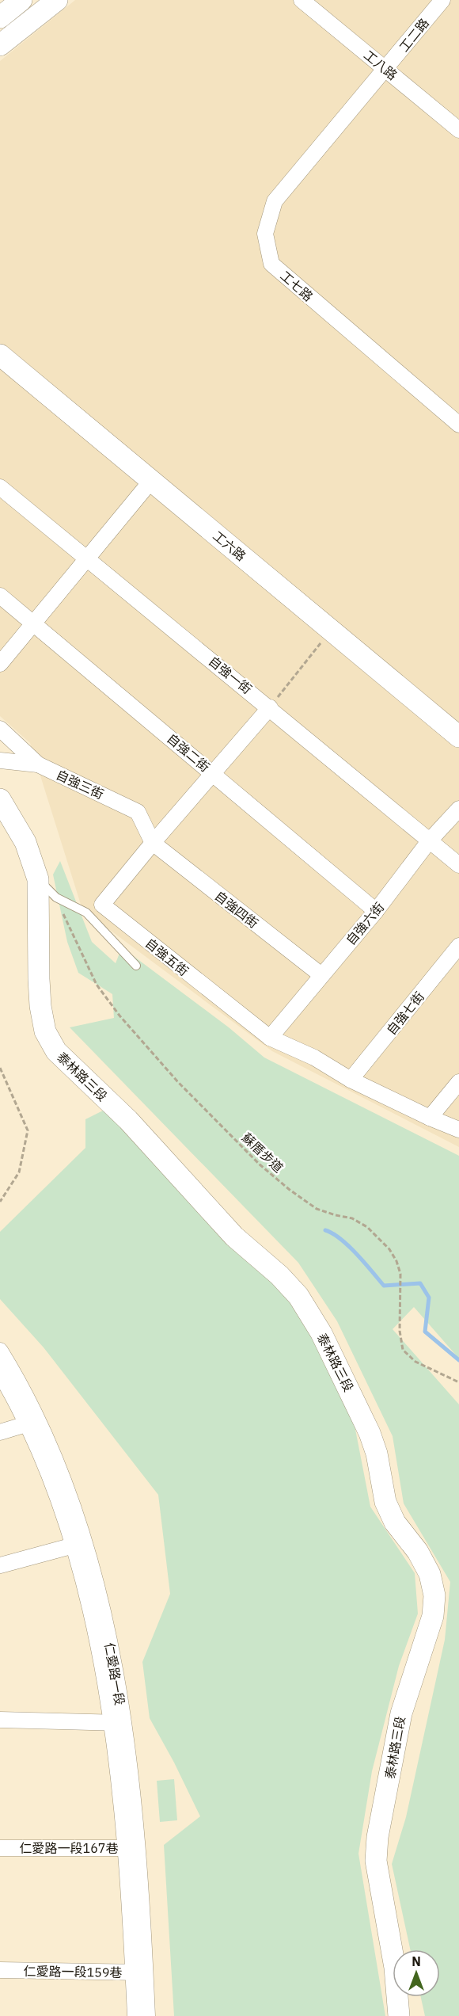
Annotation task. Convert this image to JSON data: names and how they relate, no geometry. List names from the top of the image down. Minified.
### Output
{"streets":{"main road":["工六路","泰林路三段"],"street":["工二路","工八路","工七路","自強一街","自強二街","自強三街","自強四街","自強六街","自強五街","自強七街","仁愛路一段","仁愛路一段167巷","仁愛路一段159巷"],"path":["蘇厝步道"]},"crossings":[["工二路","工八路"],["工二路","工七路"],["工八路","工七路"],["自強一街","自強六街"],["自強一街","自強五街"],["自強二街","自強六街"],["自強二街","自強五街"],["自強三街","自強四街"],["自強三街","自強五街"],["自強四街","自強六街"],["自強四街","自強五街"],["自強六街","自強五街"],["自強五街","自強七街"],["仁愛路一段","仁愛路一段167巷"],["仁愛路一段","仁愛路一段159巷"]],"north":"top"}
